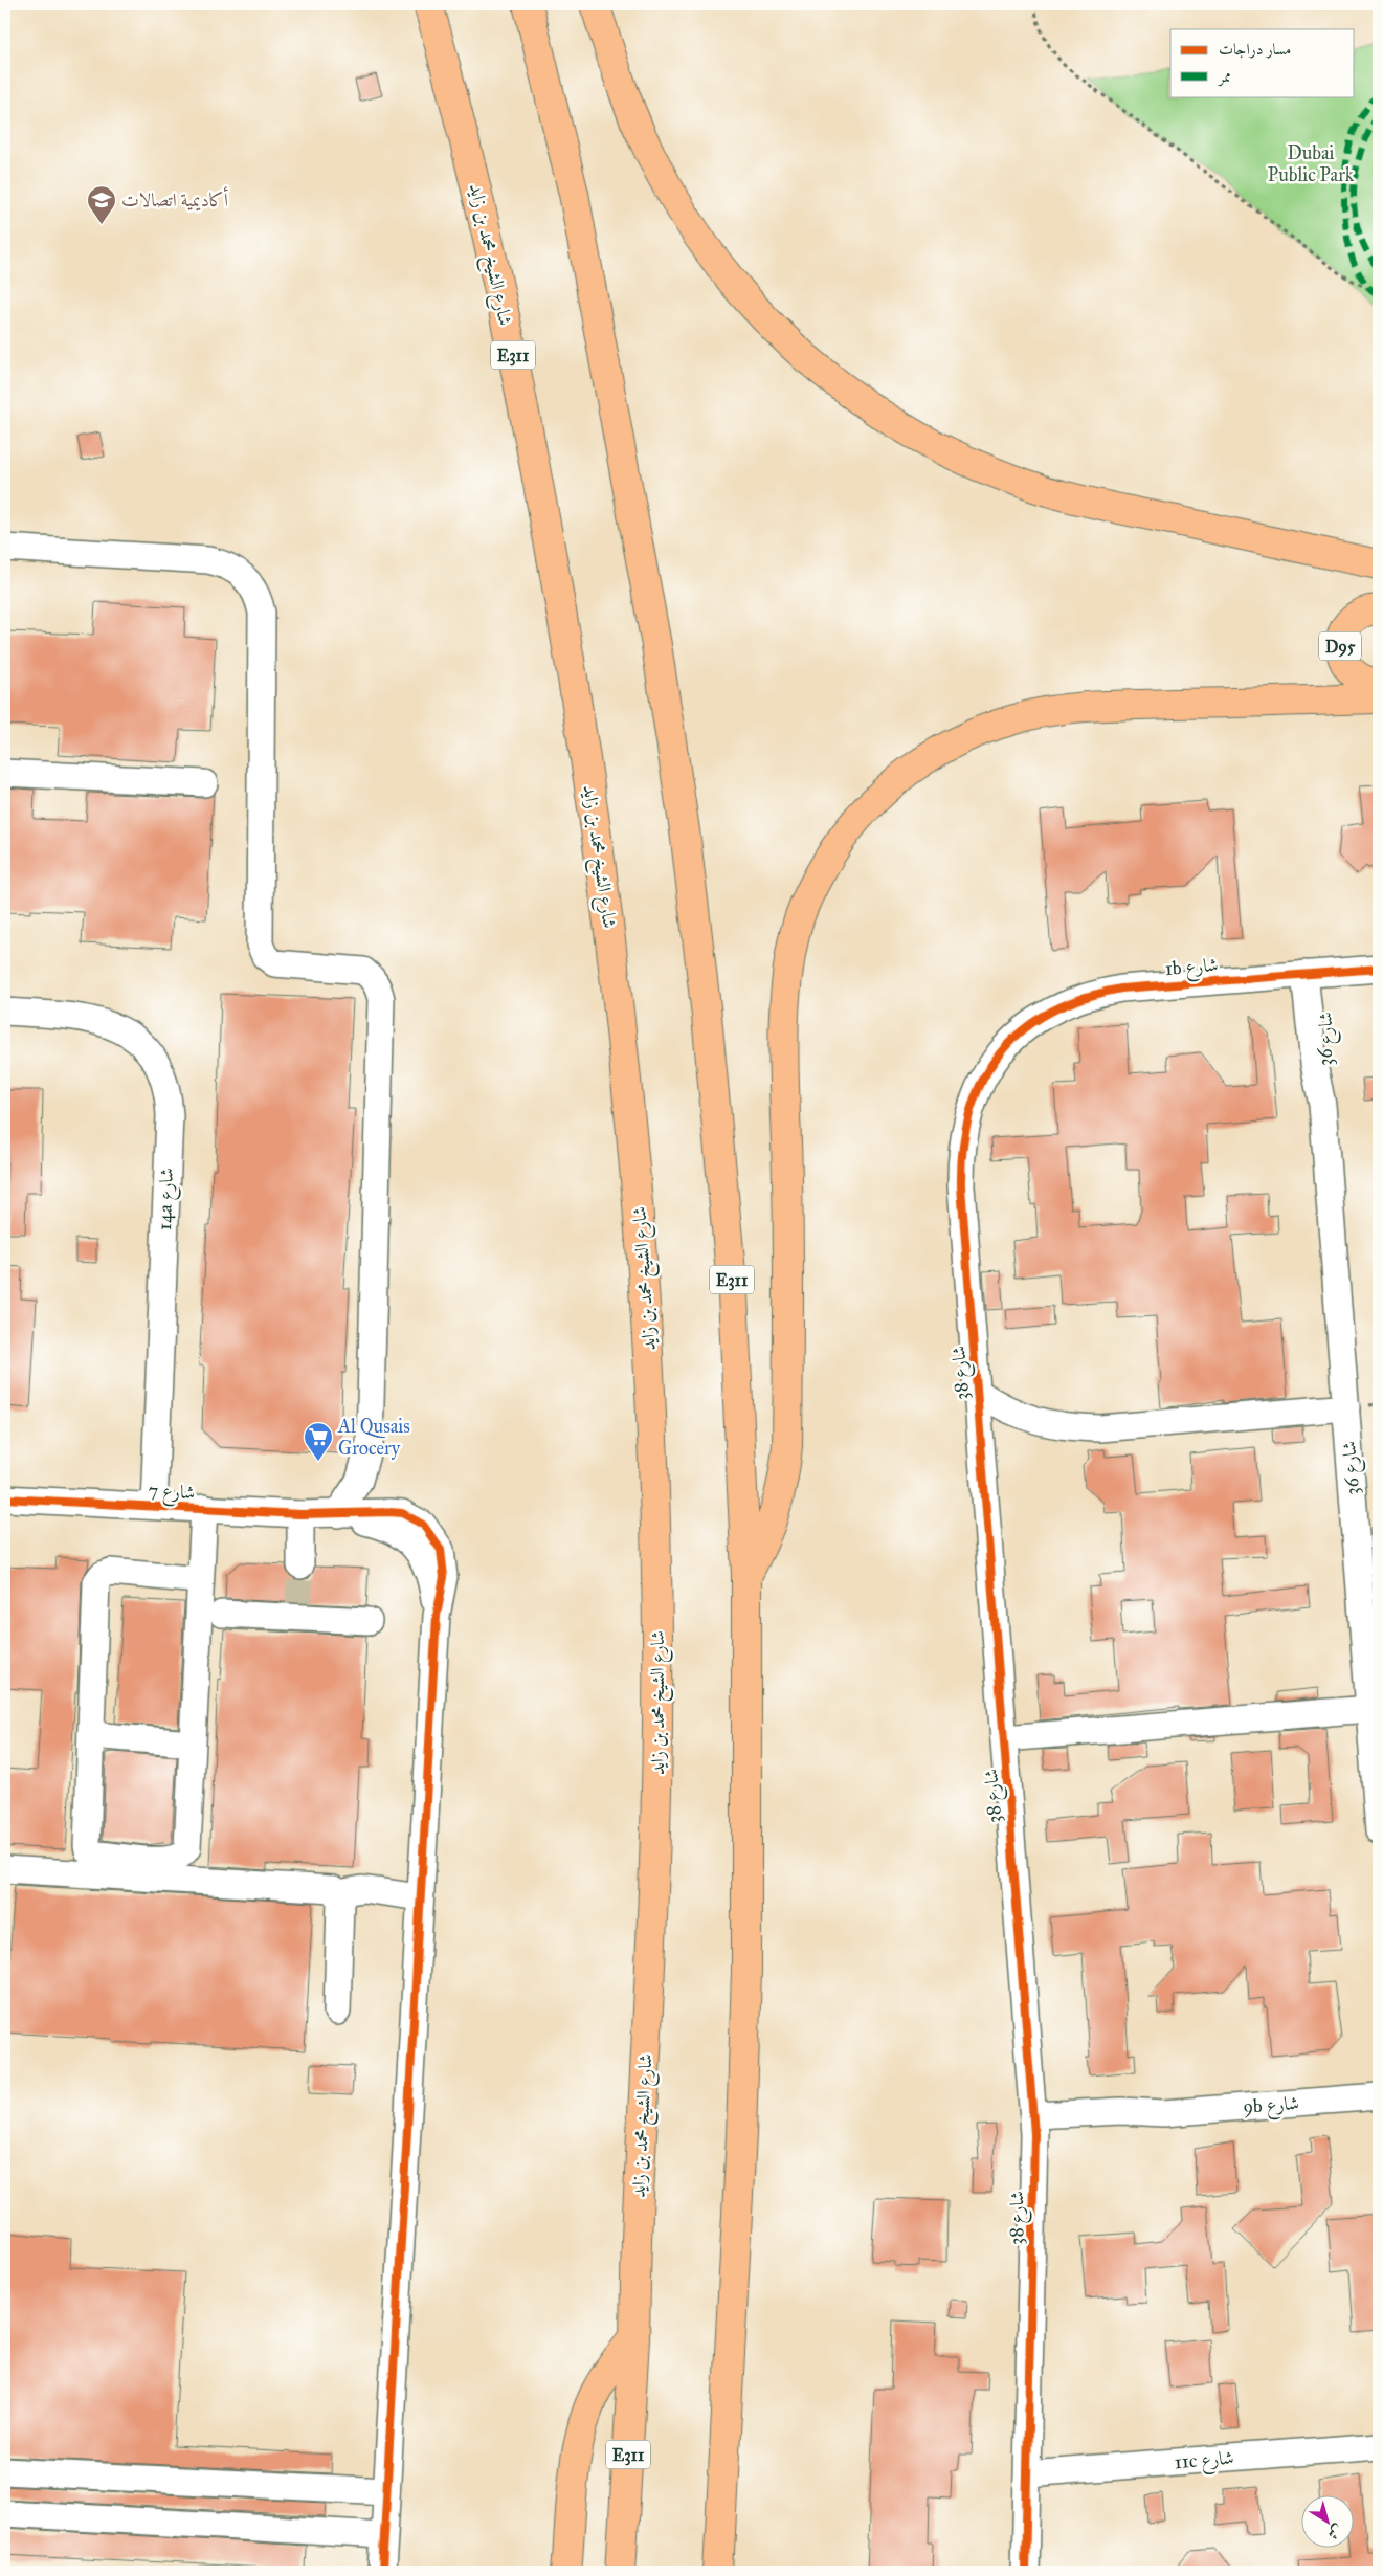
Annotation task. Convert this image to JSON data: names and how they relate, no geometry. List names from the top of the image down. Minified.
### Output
{"streets":{"main road":["شارع الشيخ محمد بن زايد","E311","D95"],"street":["1b شارع","شارع 36","14a شارع","شارع 38","شارع 7","9b شارع","11c شارع"]},"crossings":[["1b شارع","شارع 36"],["1b شارع","شارع 38"],["14a شارع","شارع 7"],["شارع 38","9b شارع"],["شارع 38","11c شارع"]],"parks":["Dubai Public Park"],"places":{"school or university":["أكاديمية اتصالات"],"supermarket":["Al Qusais Grocery"]},"legend":["مسار دراجات","ممر"],"north":"bottom right"}
